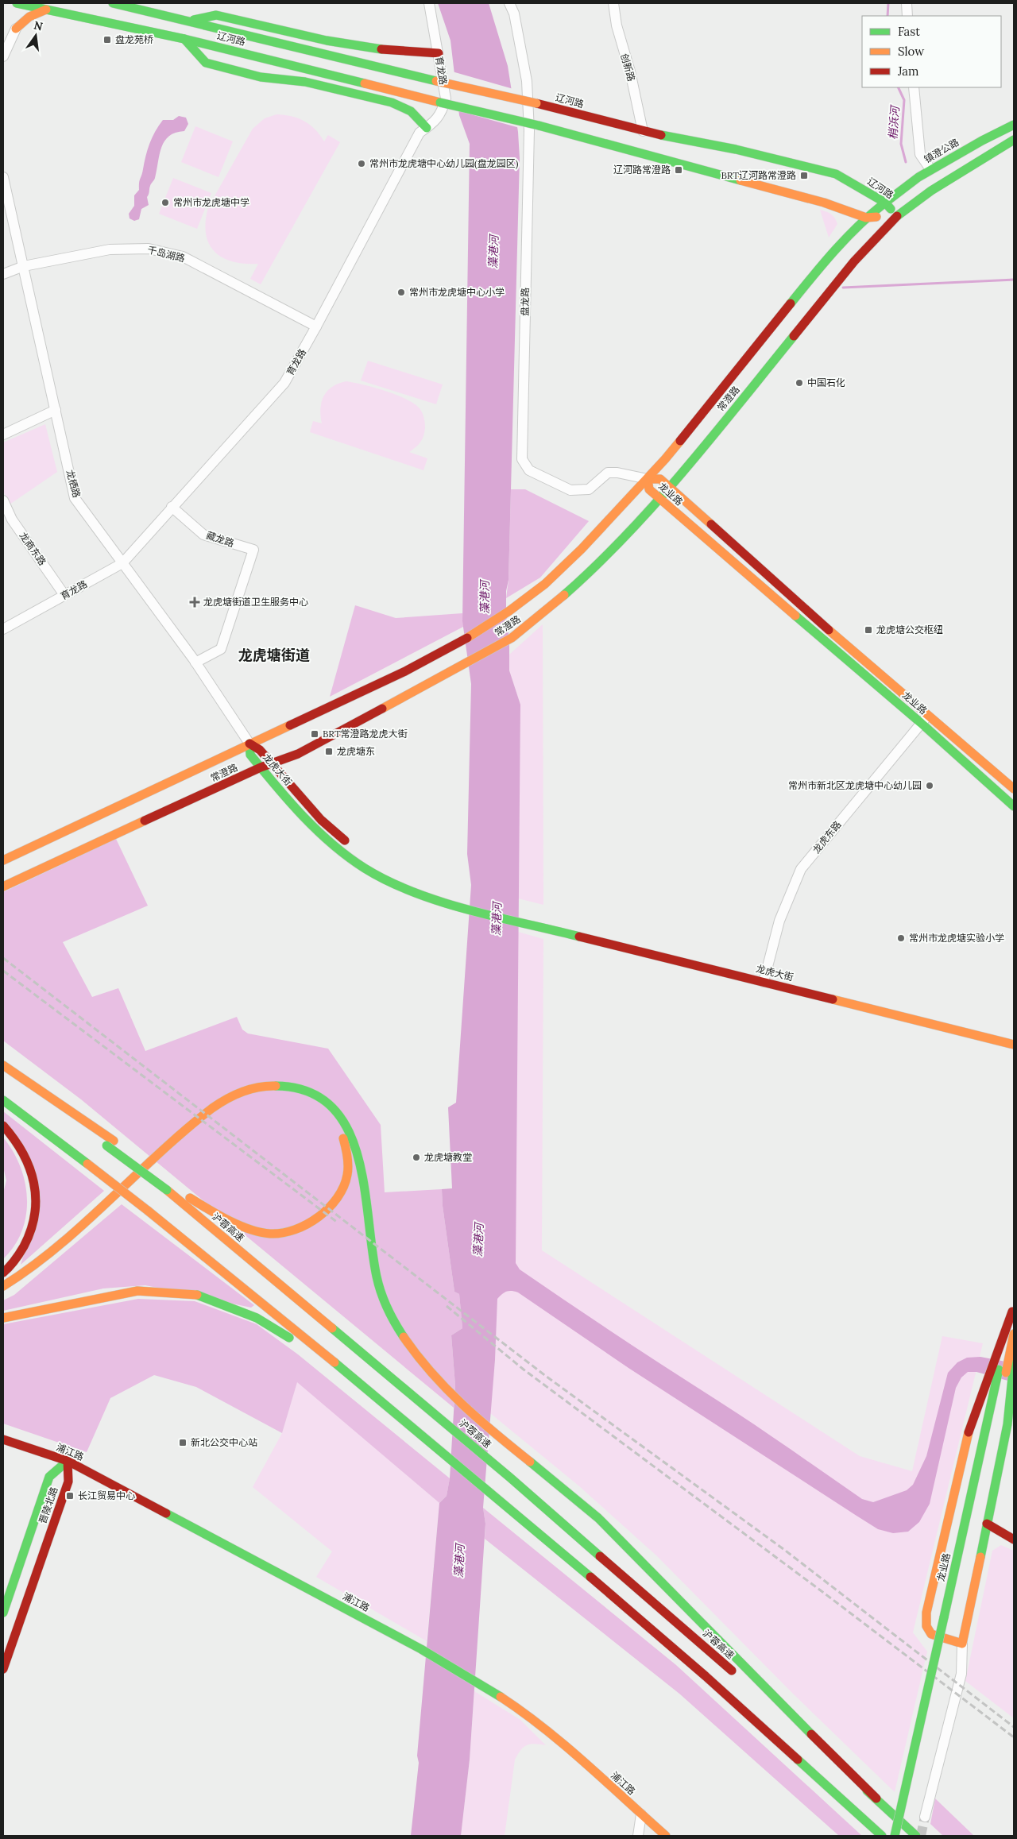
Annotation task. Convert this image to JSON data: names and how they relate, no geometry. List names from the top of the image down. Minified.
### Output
{"streets":{"main road":["辽河路","镇澄公路","常澄路","龙业路","龙虎大街","沪蓉高速","浦江路","晋陵北路"],"street":["创新路","育龙路","千岛湖路","盘龙路","龙栖路","藏龙路","龙商东路","龙虎东路"]},"crossings":[["辽河路","创新路"],["辽河路","镇澄公路"],["辽河路","常澄路"],["育龙路","千岛湖路"],["育龙路","龙栖路"],["育龙路","藏龙路"],["育龙路","龙商东路"],["镇澄公路","常澄路"],["千岛湖路","龙栖路"],["盘龙路","常澄路"],["盘龙路","龙业路"],["常澄路","龙栖路"],["常澄路","龙业路"],["常澄路","龙虎大街"],["龙栖路","藏龙路"],["龙栖路","龙虎大街"],["龙业路","龙虎东路"],["龙虎大街","龙虎东路"],["浦江路","晋陵北路"]],"districts":["龙虎塘街道"],"water":["梢浜河","藻港河"],"places":{"transit":["盘龙苑桥","辽河路常澄路","BRT辽河路常澄路","龙虎塘公交枢纽","BRT常澄路龙虎大街","龙虎塘东","新北公交中心站","长江贸易中心"],"other":["常州市龙虎塘中心幼儿园(盘龙园区)","常州市龙虎塘中学","常州市龙虎塘中心小学","中国石化","常州市新北区龙虎塘中心幼儿园","常州市龙虎塘实验小学","龙虎塘教堂"],"health":["龙虎塘街道卫生服务中心"]},"legend":["Fast","Slow","Jam"],"north":"top"}
